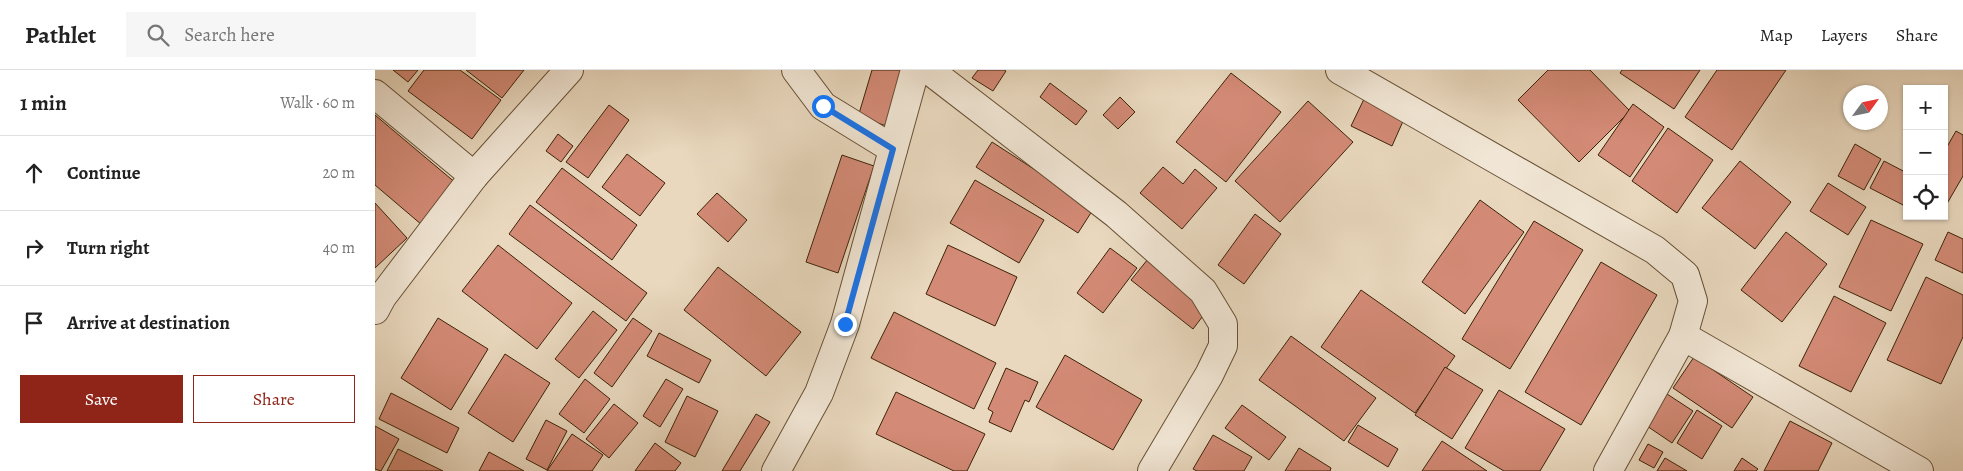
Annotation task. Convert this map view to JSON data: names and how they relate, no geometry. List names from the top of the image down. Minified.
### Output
{"north":"top right","page":{"header":"Pathlet","search":"Search here","nav":["Map","Layers","Share"],"heading":["1 min","Walk · 60 m"],"map_buttons":["+","−"],"list":[["Continue","20 m"],["Turn right","40 m"],"Arrive at destination"],"buttons":["Save","Share"]}}
